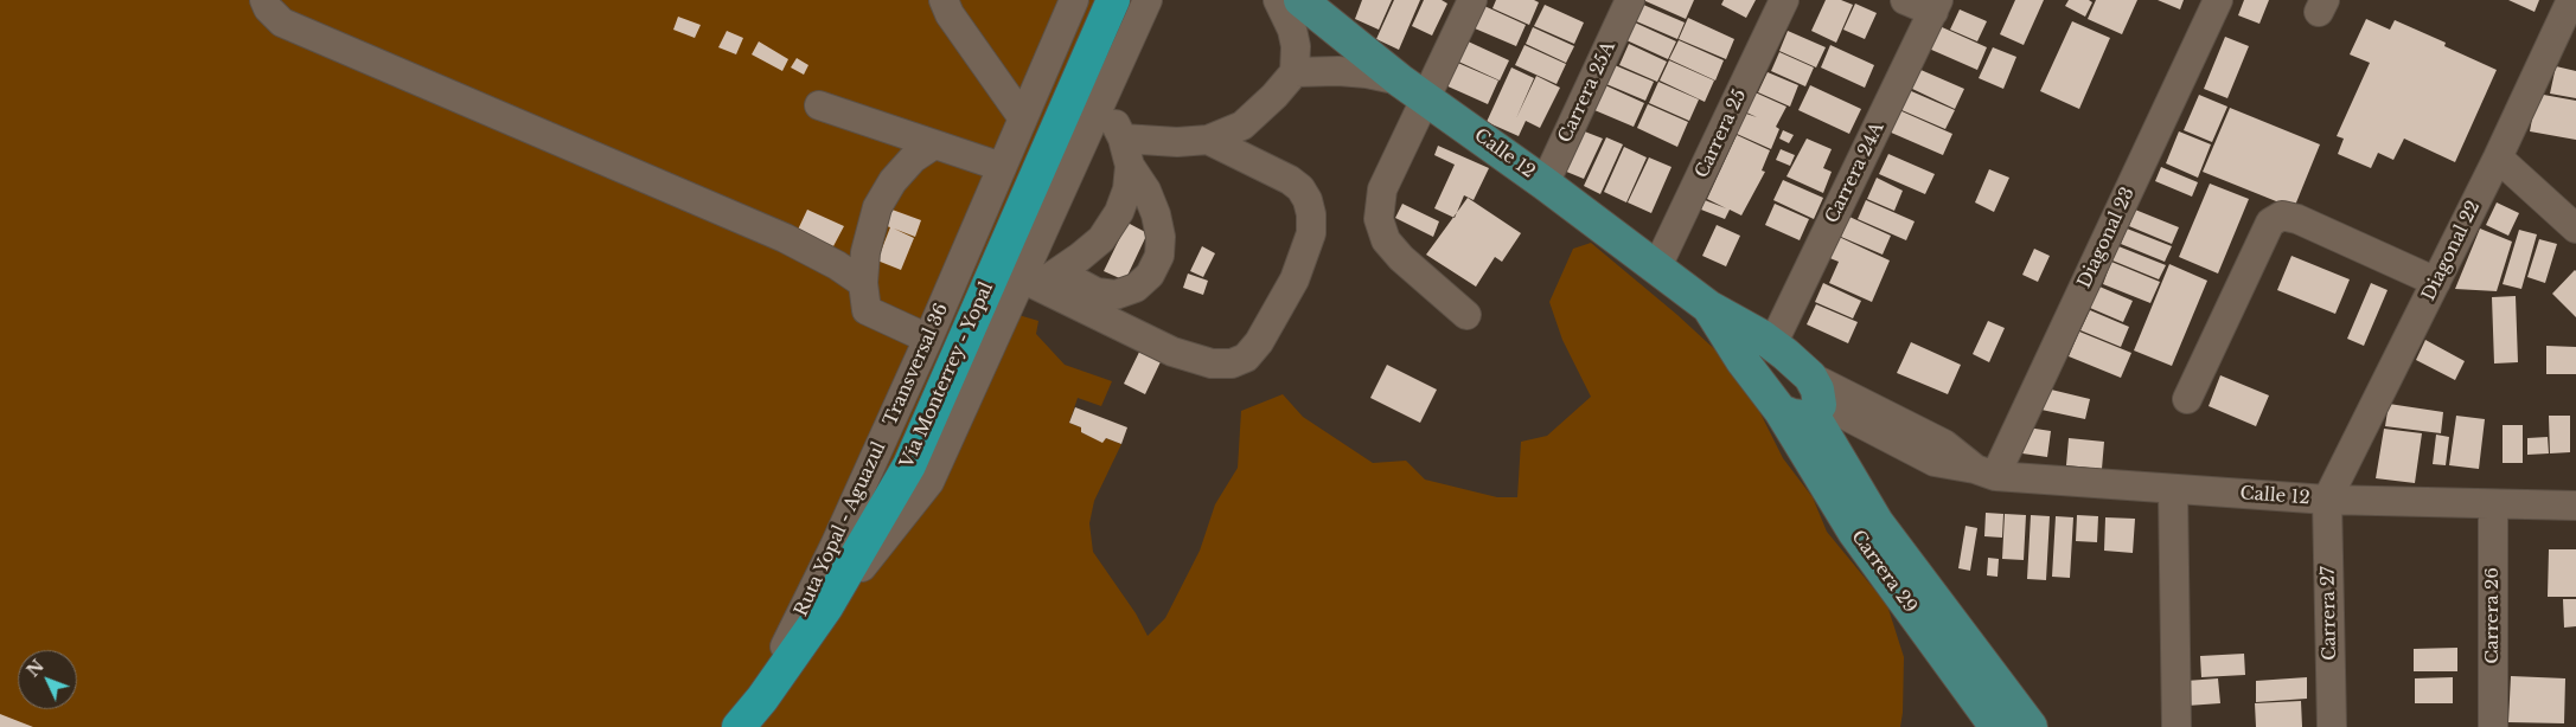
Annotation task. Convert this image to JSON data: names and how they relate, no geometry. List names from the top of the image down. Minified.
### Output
{"streets":{"highway":["Vía Monterrey - Yopal"],"main road":["Calle 12","Carrera 29"],"street":["Carrera 25A","Carrera 25","Carrera 24A","Diagonal 23","Diagonal 22","Ruta Yopal - Aguazul","Carrera 27","Carrera 26"]},"crossings":[["Carrera 25A","Calle 12"],["Carrera 25","Calle 12"],["Calle 12","Diagonal 23"],["Calle 12","Diagonal 22"],["Calle 12","Carrera 29"],["Calle 12","Carrera 27"],["Calle 12","Carrera 26"],["Carrera 24A","Carrera 29"],["Diagonal 22","Carrera 27"],["Vía Monterrey - Yopal","Ruta Yopal - Aguazul"]],"north":"top left"}
